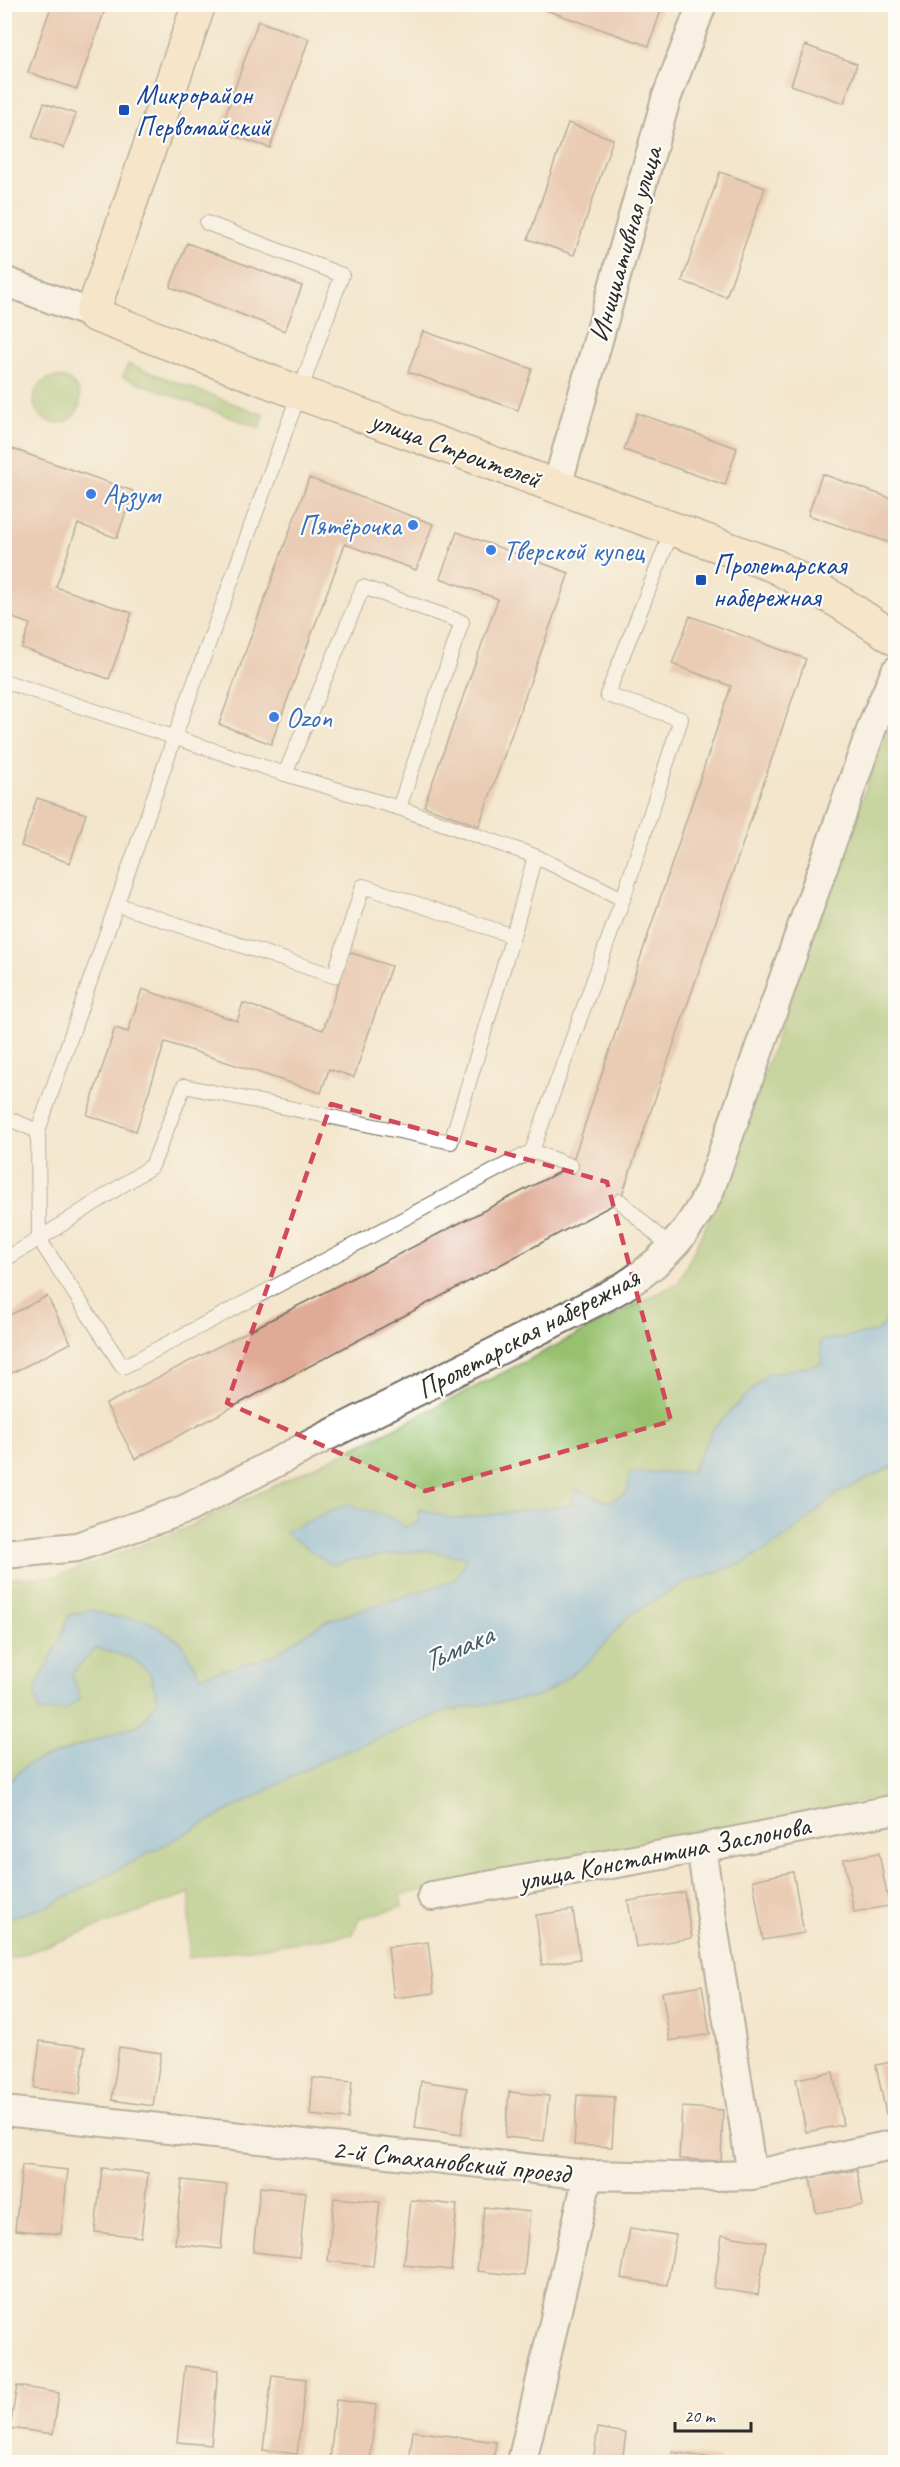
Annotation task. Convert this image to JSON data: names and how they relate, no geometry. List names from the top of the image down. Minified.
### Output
{"streets":{"main road":["улица Строителей"],"street":["Инициативная улица","Пролетарская набережная","улица Константина Заслонова","2-й Стахановский проезд"]},"crossings":[["Инициативная улица","улица Строителей"]],"water":["Тьмака"],"places":{"transit":["Микрорайон Первомайский","Пролетарская набережная"],"other":["Арзум","Пятёрочка","Тверской купец","Ozon"]},"scale_bar":"20 m"}
